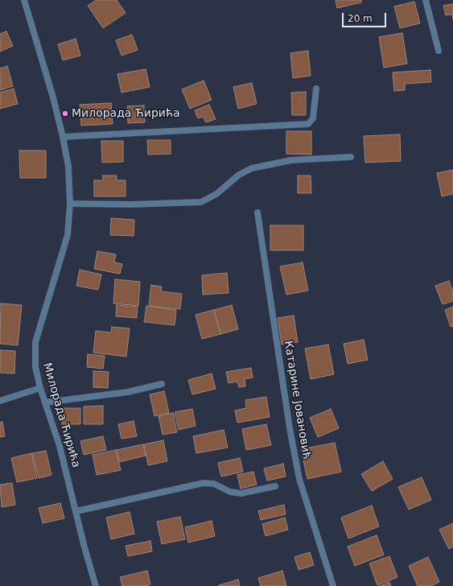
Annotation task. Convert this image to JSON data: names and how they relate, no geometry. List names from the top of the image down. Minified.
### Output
{"streets":{"street":["Катарине Јовановић","Милорада Ћирића"]},"places":["Милорада Ћирића"],"scale_bar":"20 m"}
